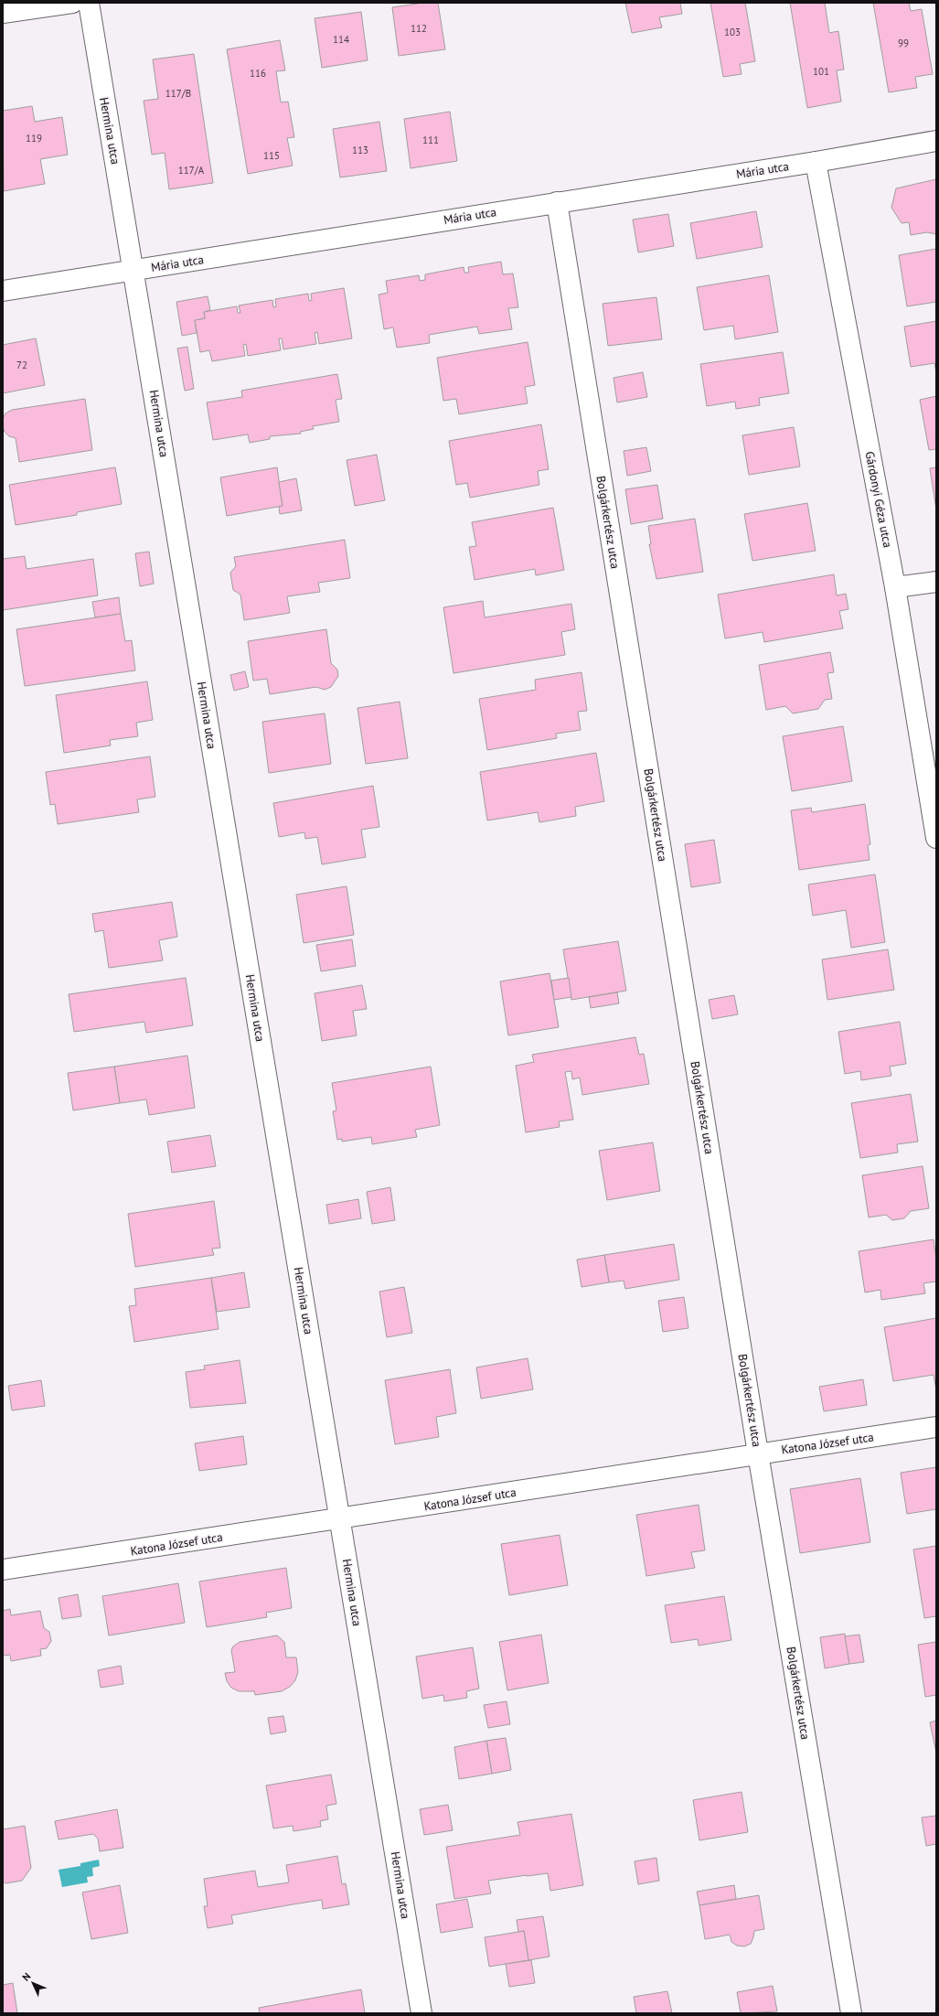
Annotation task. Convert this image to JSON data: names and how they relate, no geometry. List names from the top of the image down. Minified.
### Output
{"streets":{"street":["Hermina utca","Mária utca","Gárdonyi Géza utca","Bolgárkertész utca","Katona József utca"]},"crossings":[["Hermina utca","Mária utca"],["Hermina utca","Katona József utca"],["Mária utca","Gárdonyi Géza utca"],["Mária utca","Bolgárkertész utca"],["Bolgárkertész utca","Katona József utca"]],"house_numbers":["112","103","114","99","101","116","117/B","119","111","113","115","117/A","72"],"north":"top left"}
